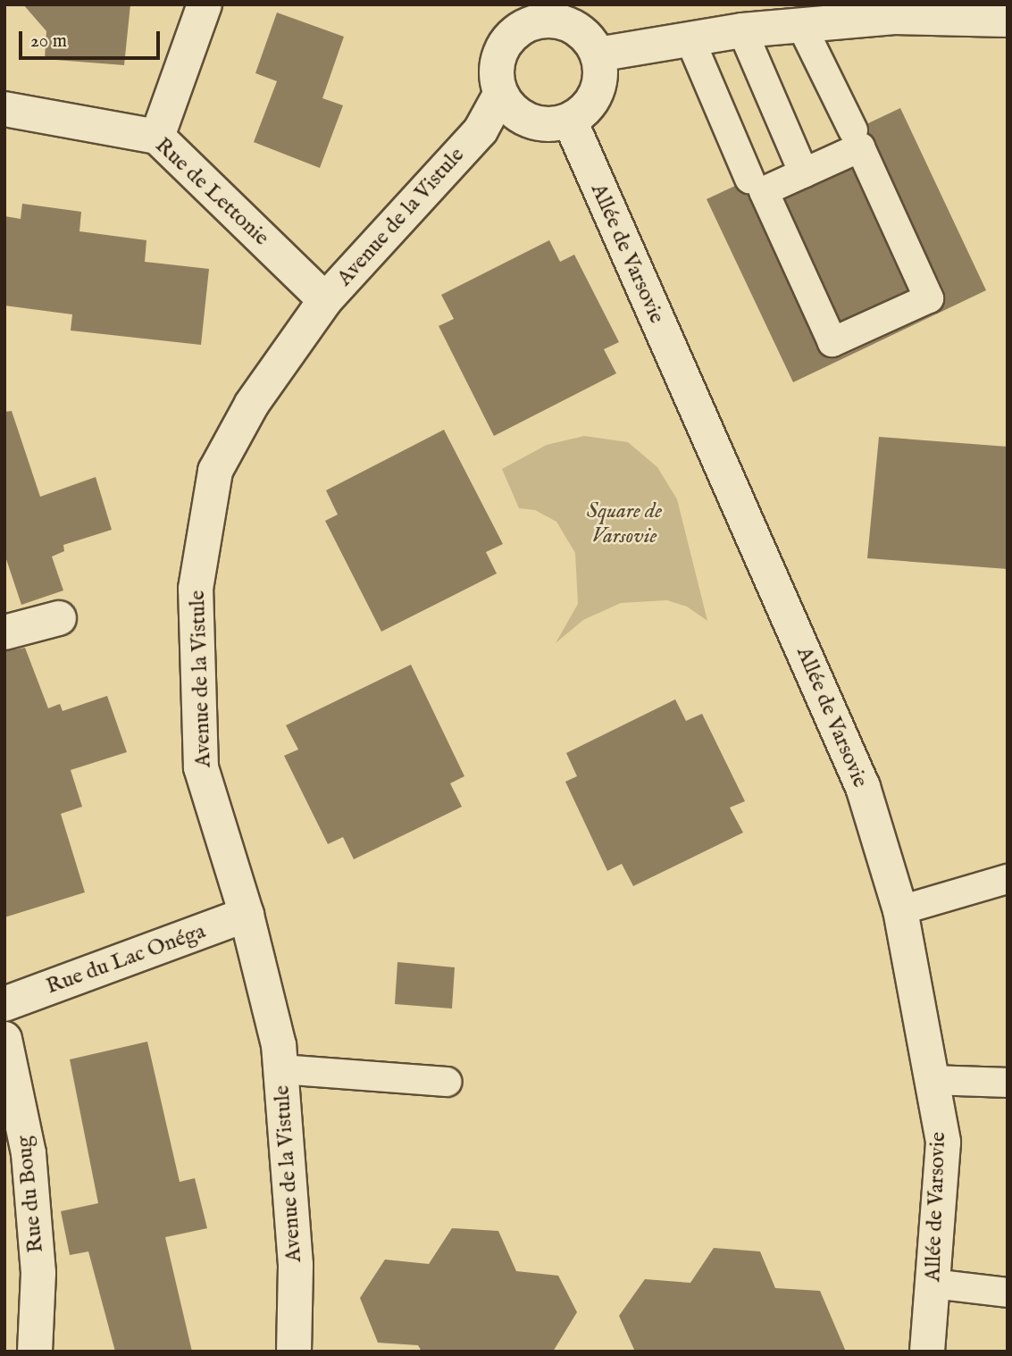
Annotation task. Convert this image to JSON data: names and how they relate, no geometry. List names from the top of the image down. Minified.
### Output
{"streets":{"street":["Rue de Lettonie","Avenue de la Vistule","Allée de Varsovie","Rue du Lac Onéga","Rue du Boug"]},"crossings":[["Rue de Lettonie","Avenue de la Vistule"],["Avenue de la Vistule","Allée de Varsovie"],["Avenue de la Vistule","Rue du Lac Onéga"]],"parks":["Square de Varsovie"],"scale_bar":"20 m"}
